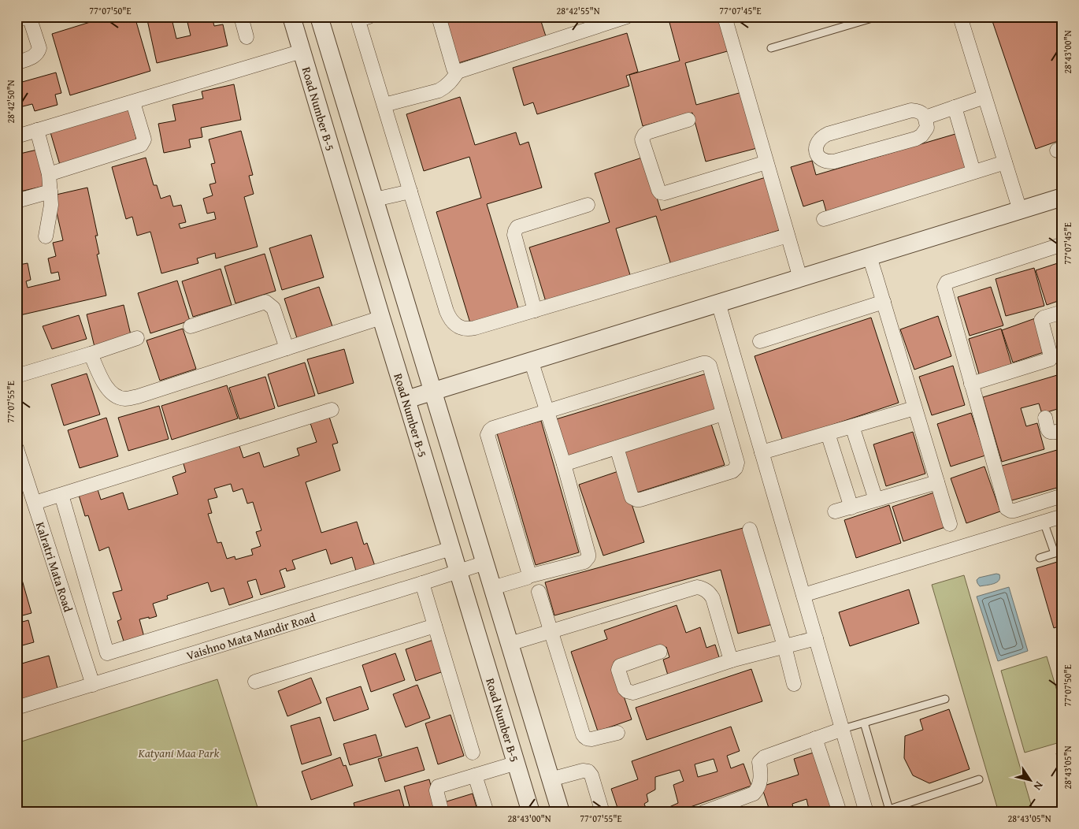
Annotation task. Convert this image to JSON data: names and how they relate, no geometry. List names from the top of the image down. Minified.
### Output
{"streets":{"street":["Road Number B-5","Kalratri Mata Road","Vaishno Mata Mandir Road"]},"crossings":[["Road Number B-5","Vaishno Mata Mandir Road"],["Kalratri Mata Road","Vaishno Mata Mandir Road"]],"parks":["Katyani Maa Park"],"north":"bottom right","coordinates":["77°07'50\"E","28°42'55\"N","77°07'45\"E","28°43'00\"N","28°42'50\"N","77°07'55\"E","28°43'05\"N"]}
